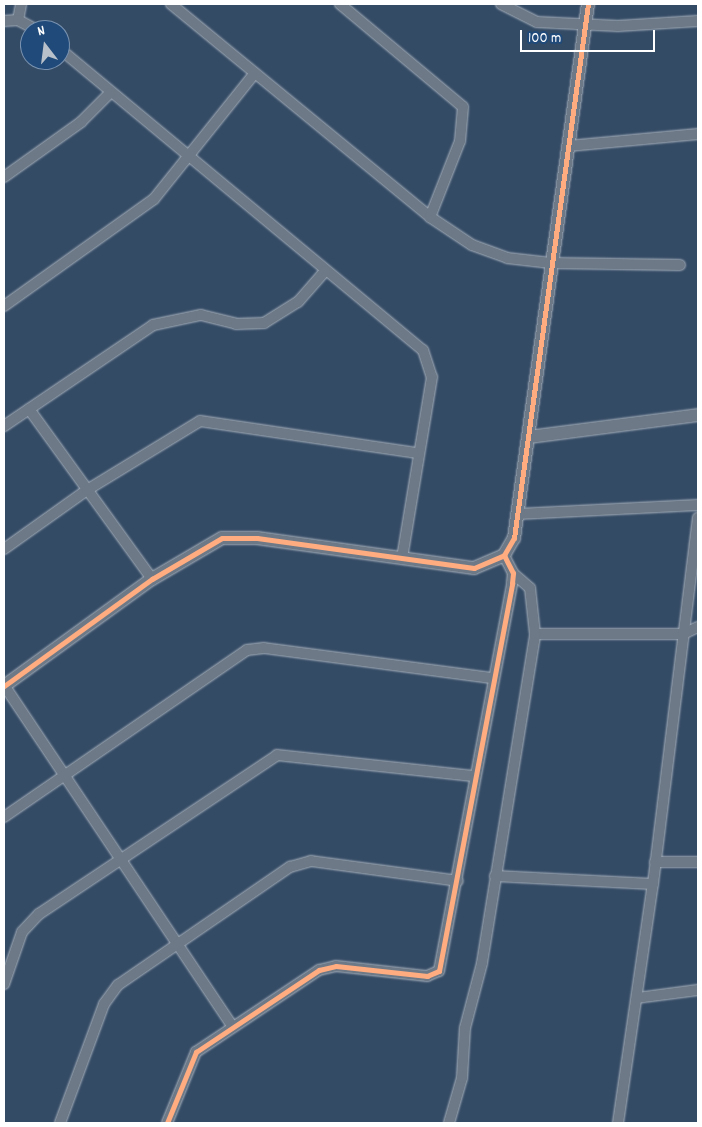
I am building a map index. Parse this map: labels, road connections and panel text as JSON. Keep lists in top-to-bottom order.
{
  "scale_bar": "100 m",
  "north": "top"
}
